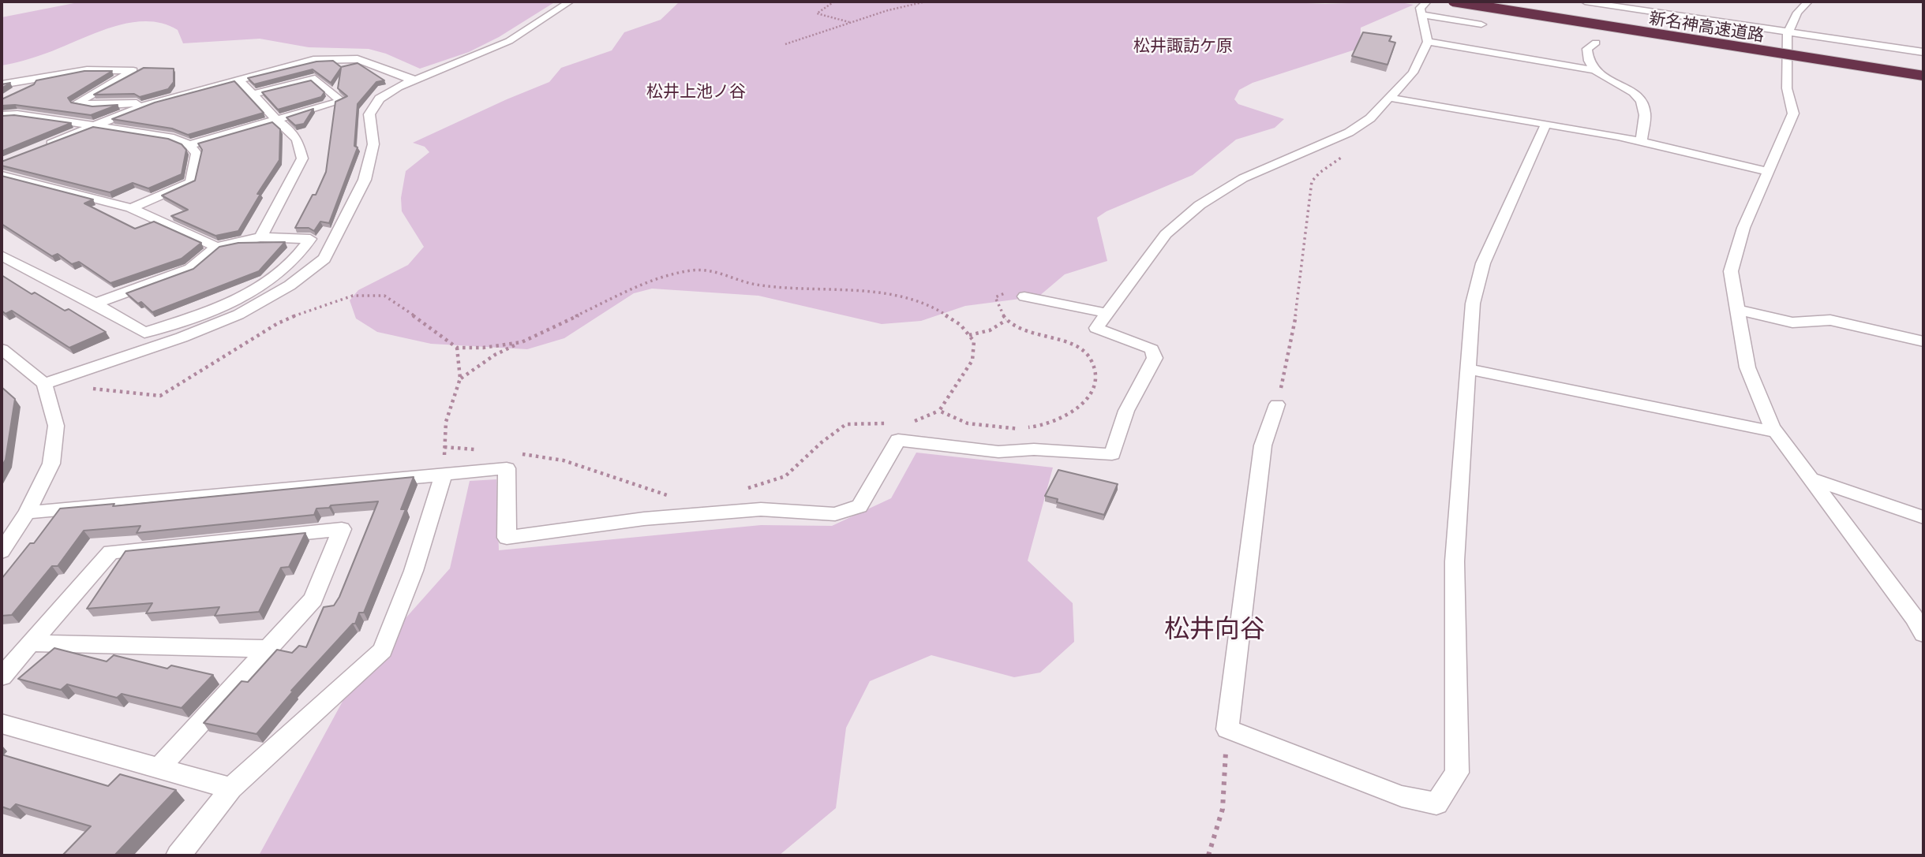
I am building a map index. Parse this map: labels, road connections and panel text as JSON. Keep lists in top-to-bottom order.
{
  "streets": {
    "highway": ["新名神高速道路"]
  },
  "districts": ["松井諏訪ケ原", "松井上池ノ谷", "松井向谷"]
}
